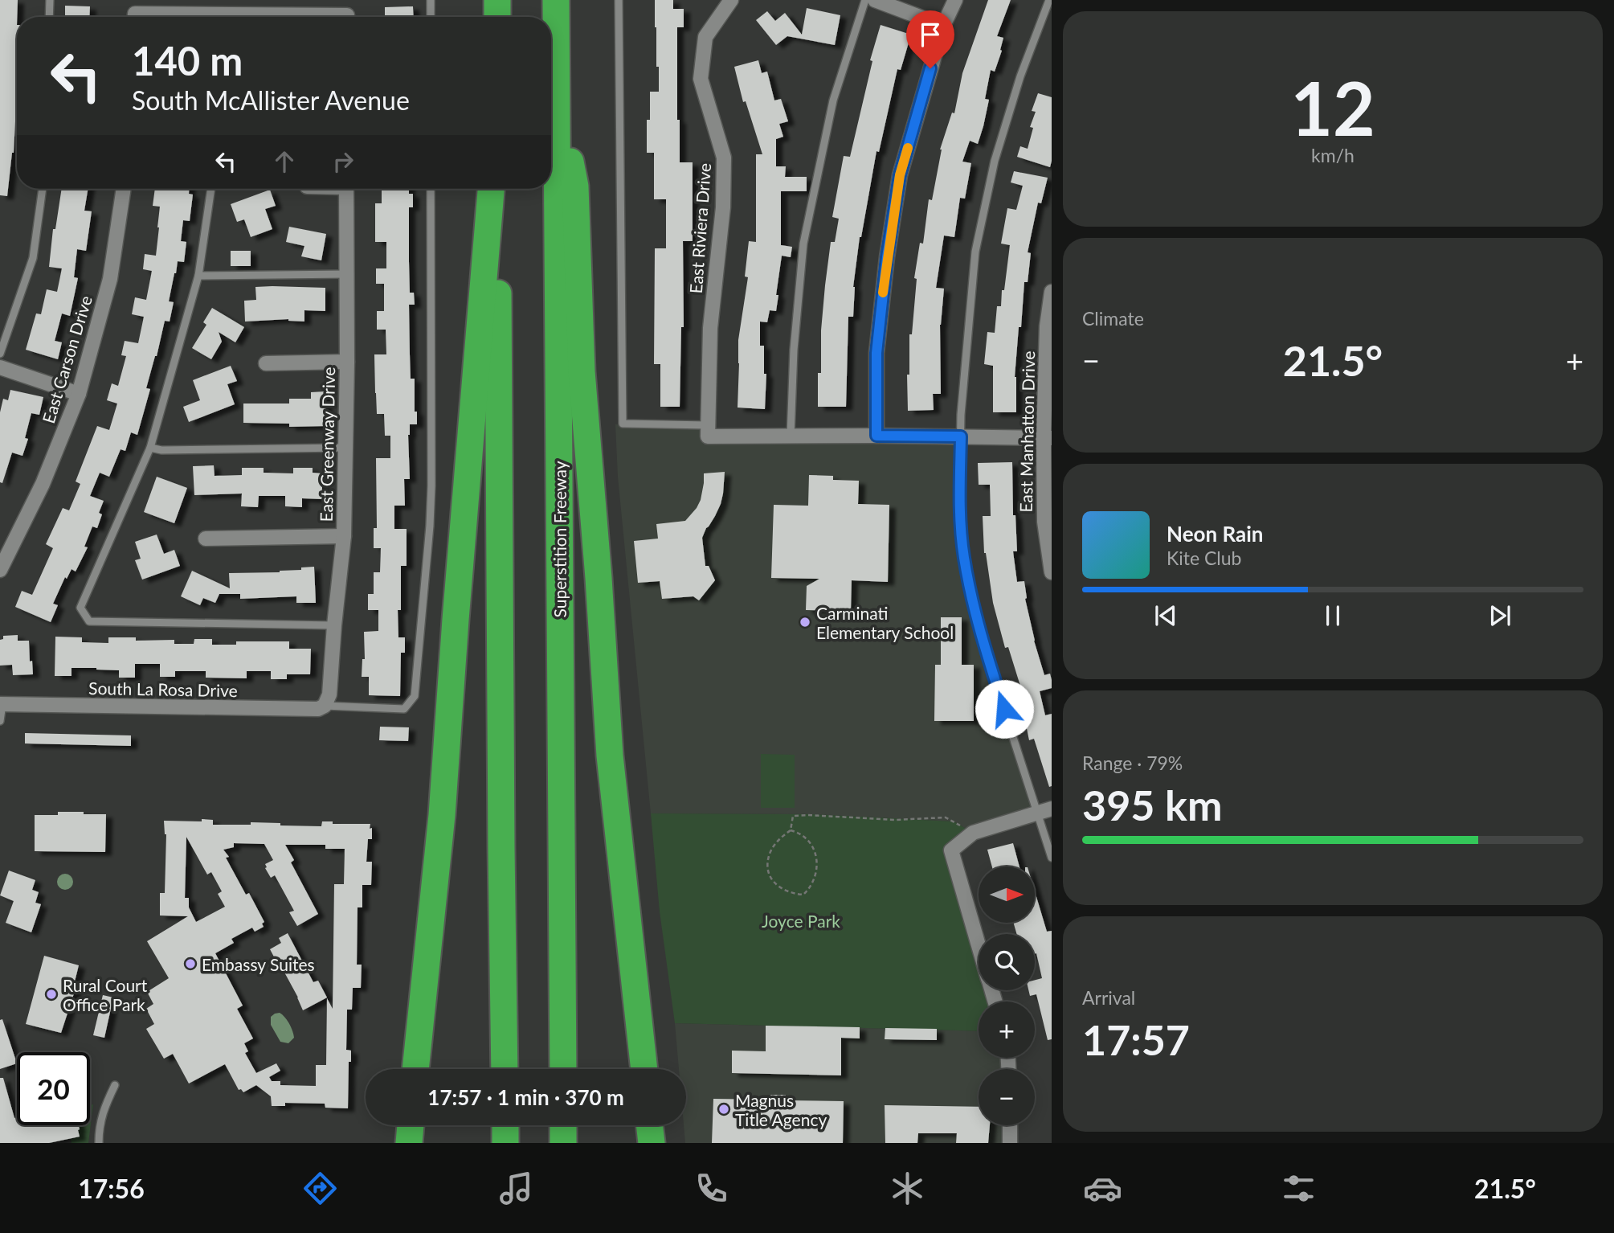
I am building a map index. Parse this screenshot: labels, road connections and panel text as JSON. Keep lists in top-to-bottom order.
{
  "streets": {
    "highway": ["Superstition Freeway"],
    "street": [
      "East Riviera Drive",
      "East Carson Drive",
      "East Manhatton Drive",
      "East Greenway Drive",
      "South La Rosa Drive"
    ]
  },
  "crossings": [
    ["East Greenway Drive", "South La Rosa Drive"]
  ],
  "parks": ["Joyce Park"],
  "places": [
    "Carminati Elementary School",
    "Embassy Suites",
    "Rural Court Office Park",
    "Magnus Title Agency"
  ],
  "north": "right",
  "page": {
    "tile": [
      ["12", "km/h"],
      "Climate",
      ["Range · 79%", "395 km"],
      ["Arrival", "17:57"]
    ],
    "turn": ["140 m", "South McAllister Avenue"],
    "heat": ["−", "21.5°", "+"],
    "song": ["Neon Rain", "Kite Club"],
    "map_buttons": ["+", "−"],
    "limit": "20",
    "trip": "17:57 · 1 min · 370 m",
    "tabs": ["17:56", "21.5°"]
  }
}
